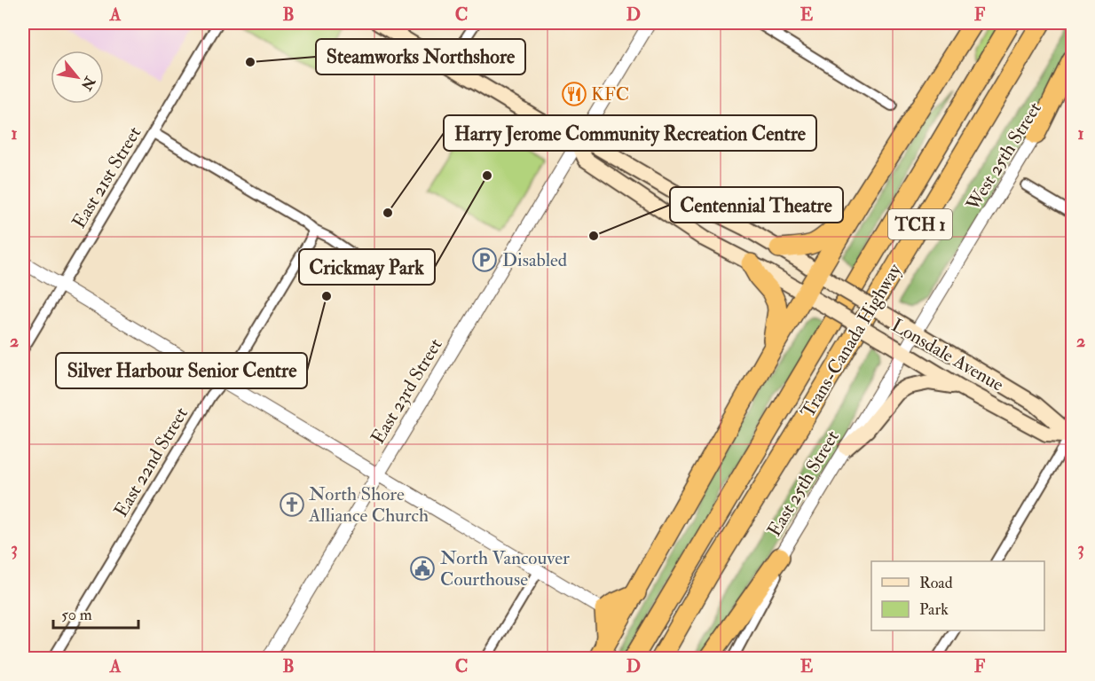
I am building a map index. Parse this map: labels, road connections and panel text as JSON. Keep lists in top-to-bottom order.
{
  "streets": {
    "highway": ["TCH 1", "Trans-Canada Highway"],
    "main road": ["Lonsdale Avenue"],
    "street": [
      "West 25th Street",
      "East 21st Street",
      "East 23rd Street",
      "East 22nd Street",
      "East 25th Street"
    ]
  },
  "crossings": [
    ["West 25th Street", "Lonsdale Avenue"],
    ["West 25th Street", "East 25th Street"],
    ["Lonsdale Avenue", "East 23rd Street"],
    ["Lonsdale Avenue", "East 25th Street"]
  ],
  "places": {
    "other": [
      "Steamworks Northshore",
      "Crickmay Park",
      "Harry Jerome Community Recreation Centre",
      "Centennial Theatre",
      "Silver Harbour Senior Centre"
    ],
    "restaurant": ["KFC"],
    "parking": ["Disabled"],
    "church": ["North Shore Alliance Church"],
    "public building": ["North Vancouver Courthouse"]
  },
  "legend": ["Road", "Park"],
  "scale_bar": "50 m",
  "north": "bottom right",
  "grid": {
    "columns": [
      "A",
      "B",
      "C",
      "D",
      "E",
      "F"
    ],
    "rows": ["1", "2", "3"]
  }
}
